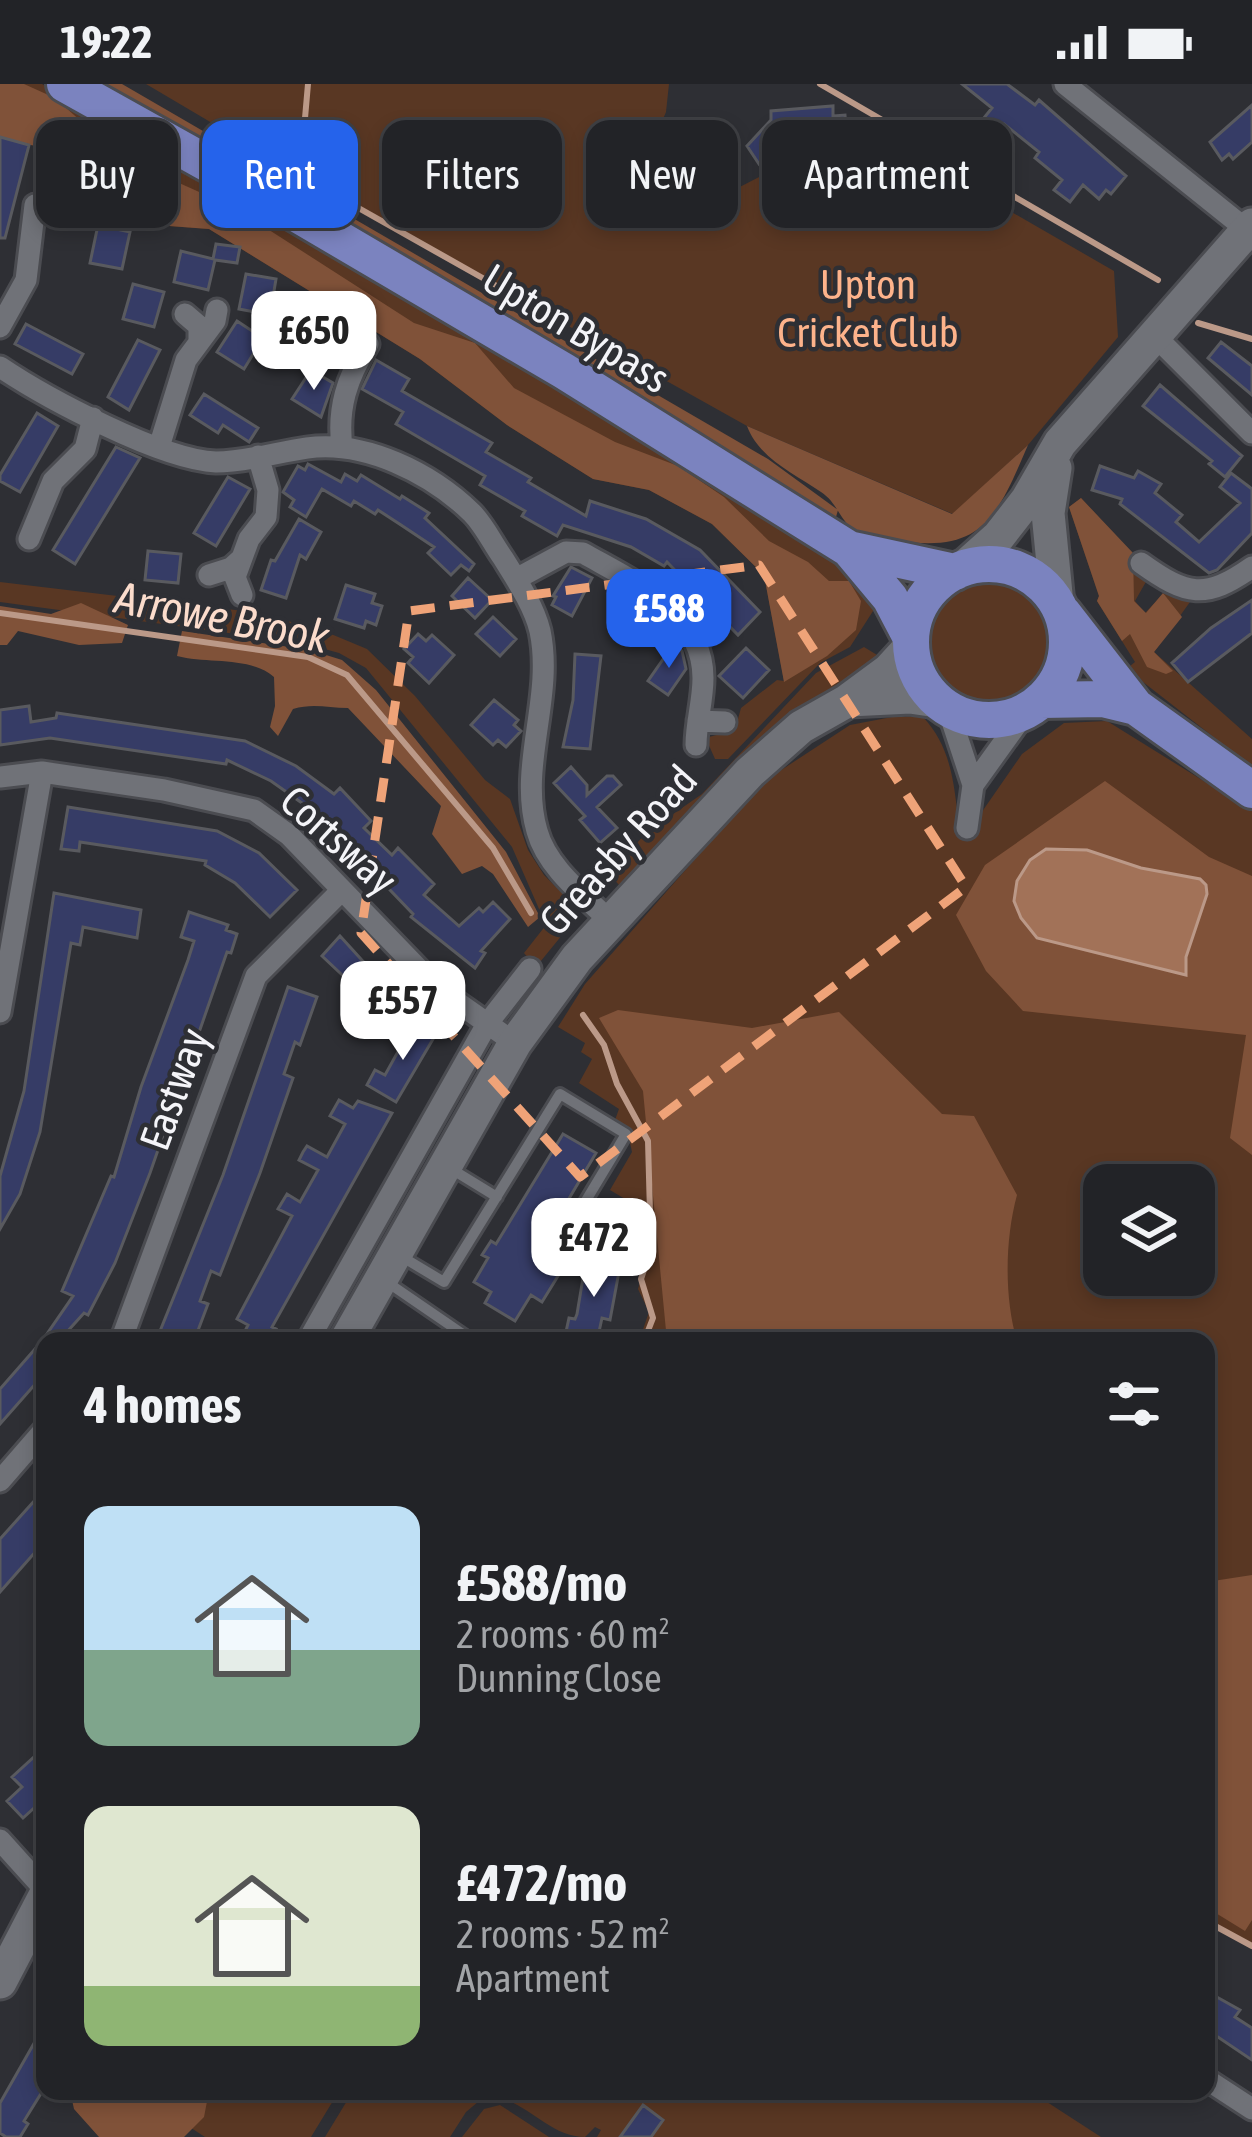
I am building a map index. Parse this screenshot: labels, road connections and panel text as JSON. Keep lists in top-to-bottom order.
{
  "streets": {
    "main road": ["Upton Bypass", "Greasby Road"],
    "street": ["Cortsway", "Eastway"]
  },
  "crossings": [
    ["Upton Bypass", "Greasby Road"],
    ["Cortsway", "Greasby Road"],
    ["Cortsway", "Eastway"]
  ],
  "water": ["Arrowe Brook"],
  "parks": ["Upton Cricket Club"],
  "page": {
    "status": "19:22",
    "chip": [
      "Buy",
      "Rent",
      "Filters",
      "New",
      "Apartment"
    ],
    "price": [
      "£650",
      "£588",
      "£557",
      "£472"
    ],
    "heading": "4 homes",
    "list": [
      {
        "name": "£588/mo",
        "note": "2 rooms · 60 m² · Dunning Close"
      },
      {
        "name": "£472/mo",
        "note": "2 rooms · 52 m² · Apartment"
      }
    ]
  }
}
